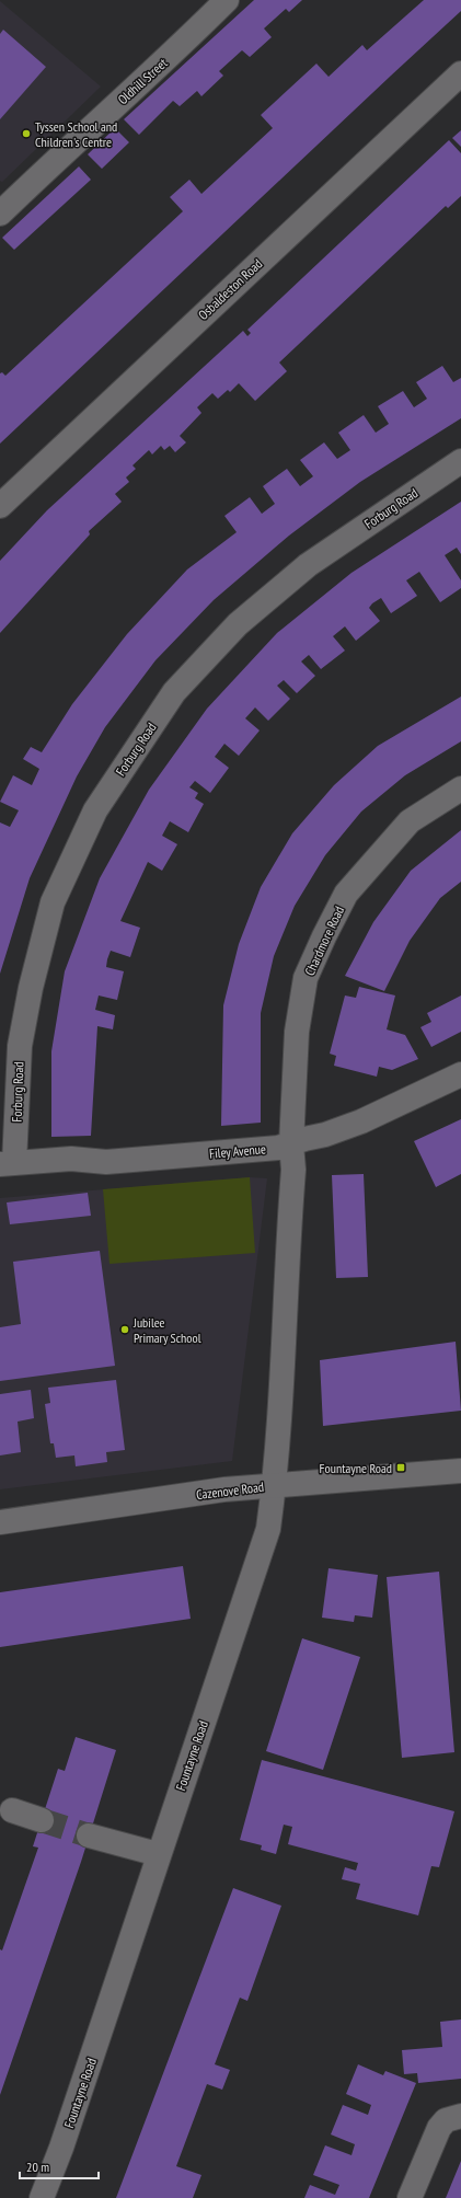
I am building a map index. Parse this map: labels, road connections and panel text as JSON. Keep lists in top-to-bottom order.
{
  "streets": {
    "street": [
      "Oldhill Street",
      "Osbaldeston Road",
      "Forburg Road",
      "Chardmore Road",
      "Filey Avenue",
      "Cazenove Road",
      "Fountayne Road"
    ]
  },
  "crossings": [
    ["Forburg Road", "Filey Avenue"],
    ["Chardmore Road", "Filey Avenue"],
    ["Chardmore Road", "Fountayne Road"],
    ["Filey Avenue", "Fountayne Road"],
    ["Cazenove Road", "Fountayne Road"]
  ],
  "places": {
    "other": ["Tyssen School and Children's Centre", "Jubilee Primary School"],
    "transit": ["Fountayne Road"]
  },
  "scale_bar": "20 m"
}
